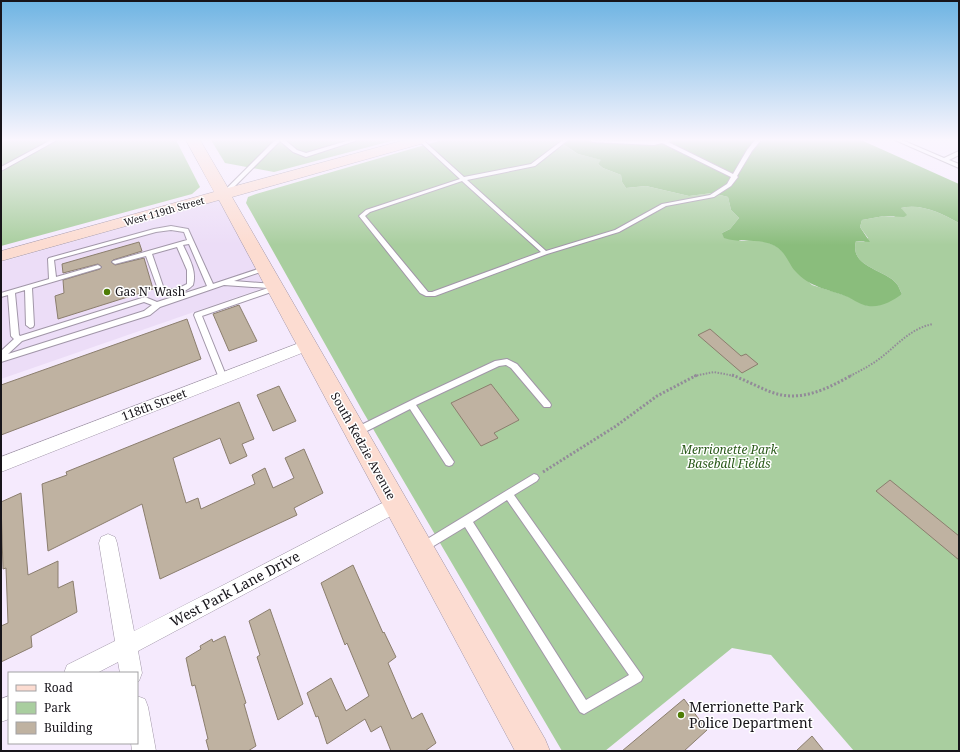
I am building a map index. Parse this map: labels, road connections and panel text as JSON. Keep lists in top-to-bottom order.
{
  "streets": {
    "main road": ["West 119th Street", "South Kedzie Avenue"],
    "street": ["118th Street", "West Park Lane Drive"]
  },
  "crossings": [
    ["West 119th Street", "South Kedzie Avenue"],
    ["118th Street", "South Kedzie Avenue"],
    ["South Kedzie Avenue", "West Park Lane Drive"]
  ],
  "parks": ["Merrionette Park Baseball Fields"],
  "places": ["Gas N' Wash", "Merrionette Park Police Department"],
  "legend": ["Road", "Park", "Building"]
}
